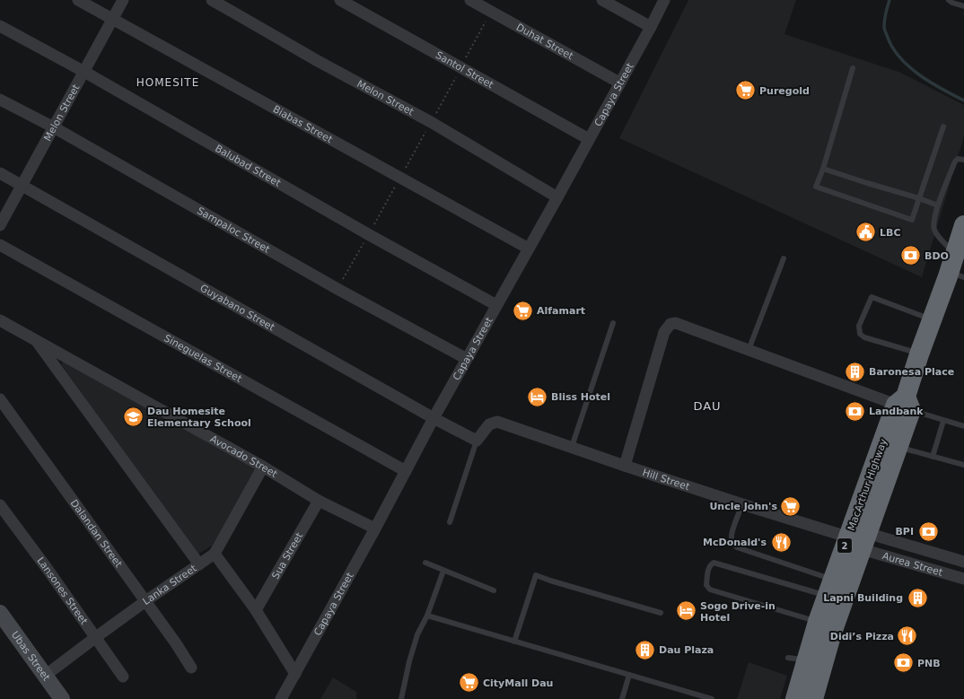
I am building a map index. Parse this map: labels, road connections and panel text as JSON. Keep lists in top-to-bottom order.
{
  "streets": {
    "highway": ["MacArthur Highway", "2"],
    "street": [
      "Duhat Street",
      "Santol Street",
      "Capaya Street",
      "Melon Street",
      "Biabas Street",
      "Balubad Street",
      "Sampaloc Street",
      "Guyabano Street",
      "Sineguelas Street",
      "Avocado Street",
      "Hill Street",
      "Dalandan Street",
      "Sua Street",
      "Aurea Street",
      "Lanka Street",
      "Lansones Street",
      "Ubas Street"
    ]
  },
  "crossings": [
    ["Duhat Street", "Capaya Street"],
    ["Santol Street", "Capaya Street"],
    ["Capaya Street", "Melon Street"],
    ["Capaya Street", "Biabas Street"],
    ["Capaya Street", "Balubad Street"],
    ["Capaya Street", "Sampaloc Street"],
    ["Capaya Street", "Guyabano Street"],
    ["Capaya Street", "Sineguelas Street"],
    ["Capaya Street", "Avocado Street"],
    ["Melon Street", "Biabas Street"],
    ["Melon Street", "Balubad Street"],
    ["Melon Street", "Sampaloc Street"],
    ["Melon Street", "Guyabano Street"],
    ["Guyabano Street", "Hill Street"],
    ["Avocado Street", "Sua Street"],
    ["Avocado Street", "Lanka Street"],
    ["Hill Street", "MacArthur Highway"],
    ["Hill Street", "Aurea Street"],
    ["MacArthur Highway", "Aurea Street"],
    ["Dalandan Street", "Lanka Street"],
    ["Lanka Street", "Lansones Street"],
    ["Lanka Street", "Ubas Street"]
  ],
  "districts": ["HOMESITE", "DAU"],
  "places": {
    "supermarket": [
      "Puregold",
      "Alfamart",
      "Uncle John's",
      "CityMall Dau"
    ],
    "public building": ["LBC"],
    "bank": [
      "BDO",
      "Landbank",
      "BPI",
      "PNB"
    ],
    "building": ["Baronesa Place", "Lapni Building", "Dau Plaza"],
    "hotel": ["Bliss Hotel", "Sogo Drive-in Hotel"],
    "school or university": ["Dau Homesite Elementary School"],
    "restaurant": ["McDonald's", "Didi’s Pizza"]
  }
}
